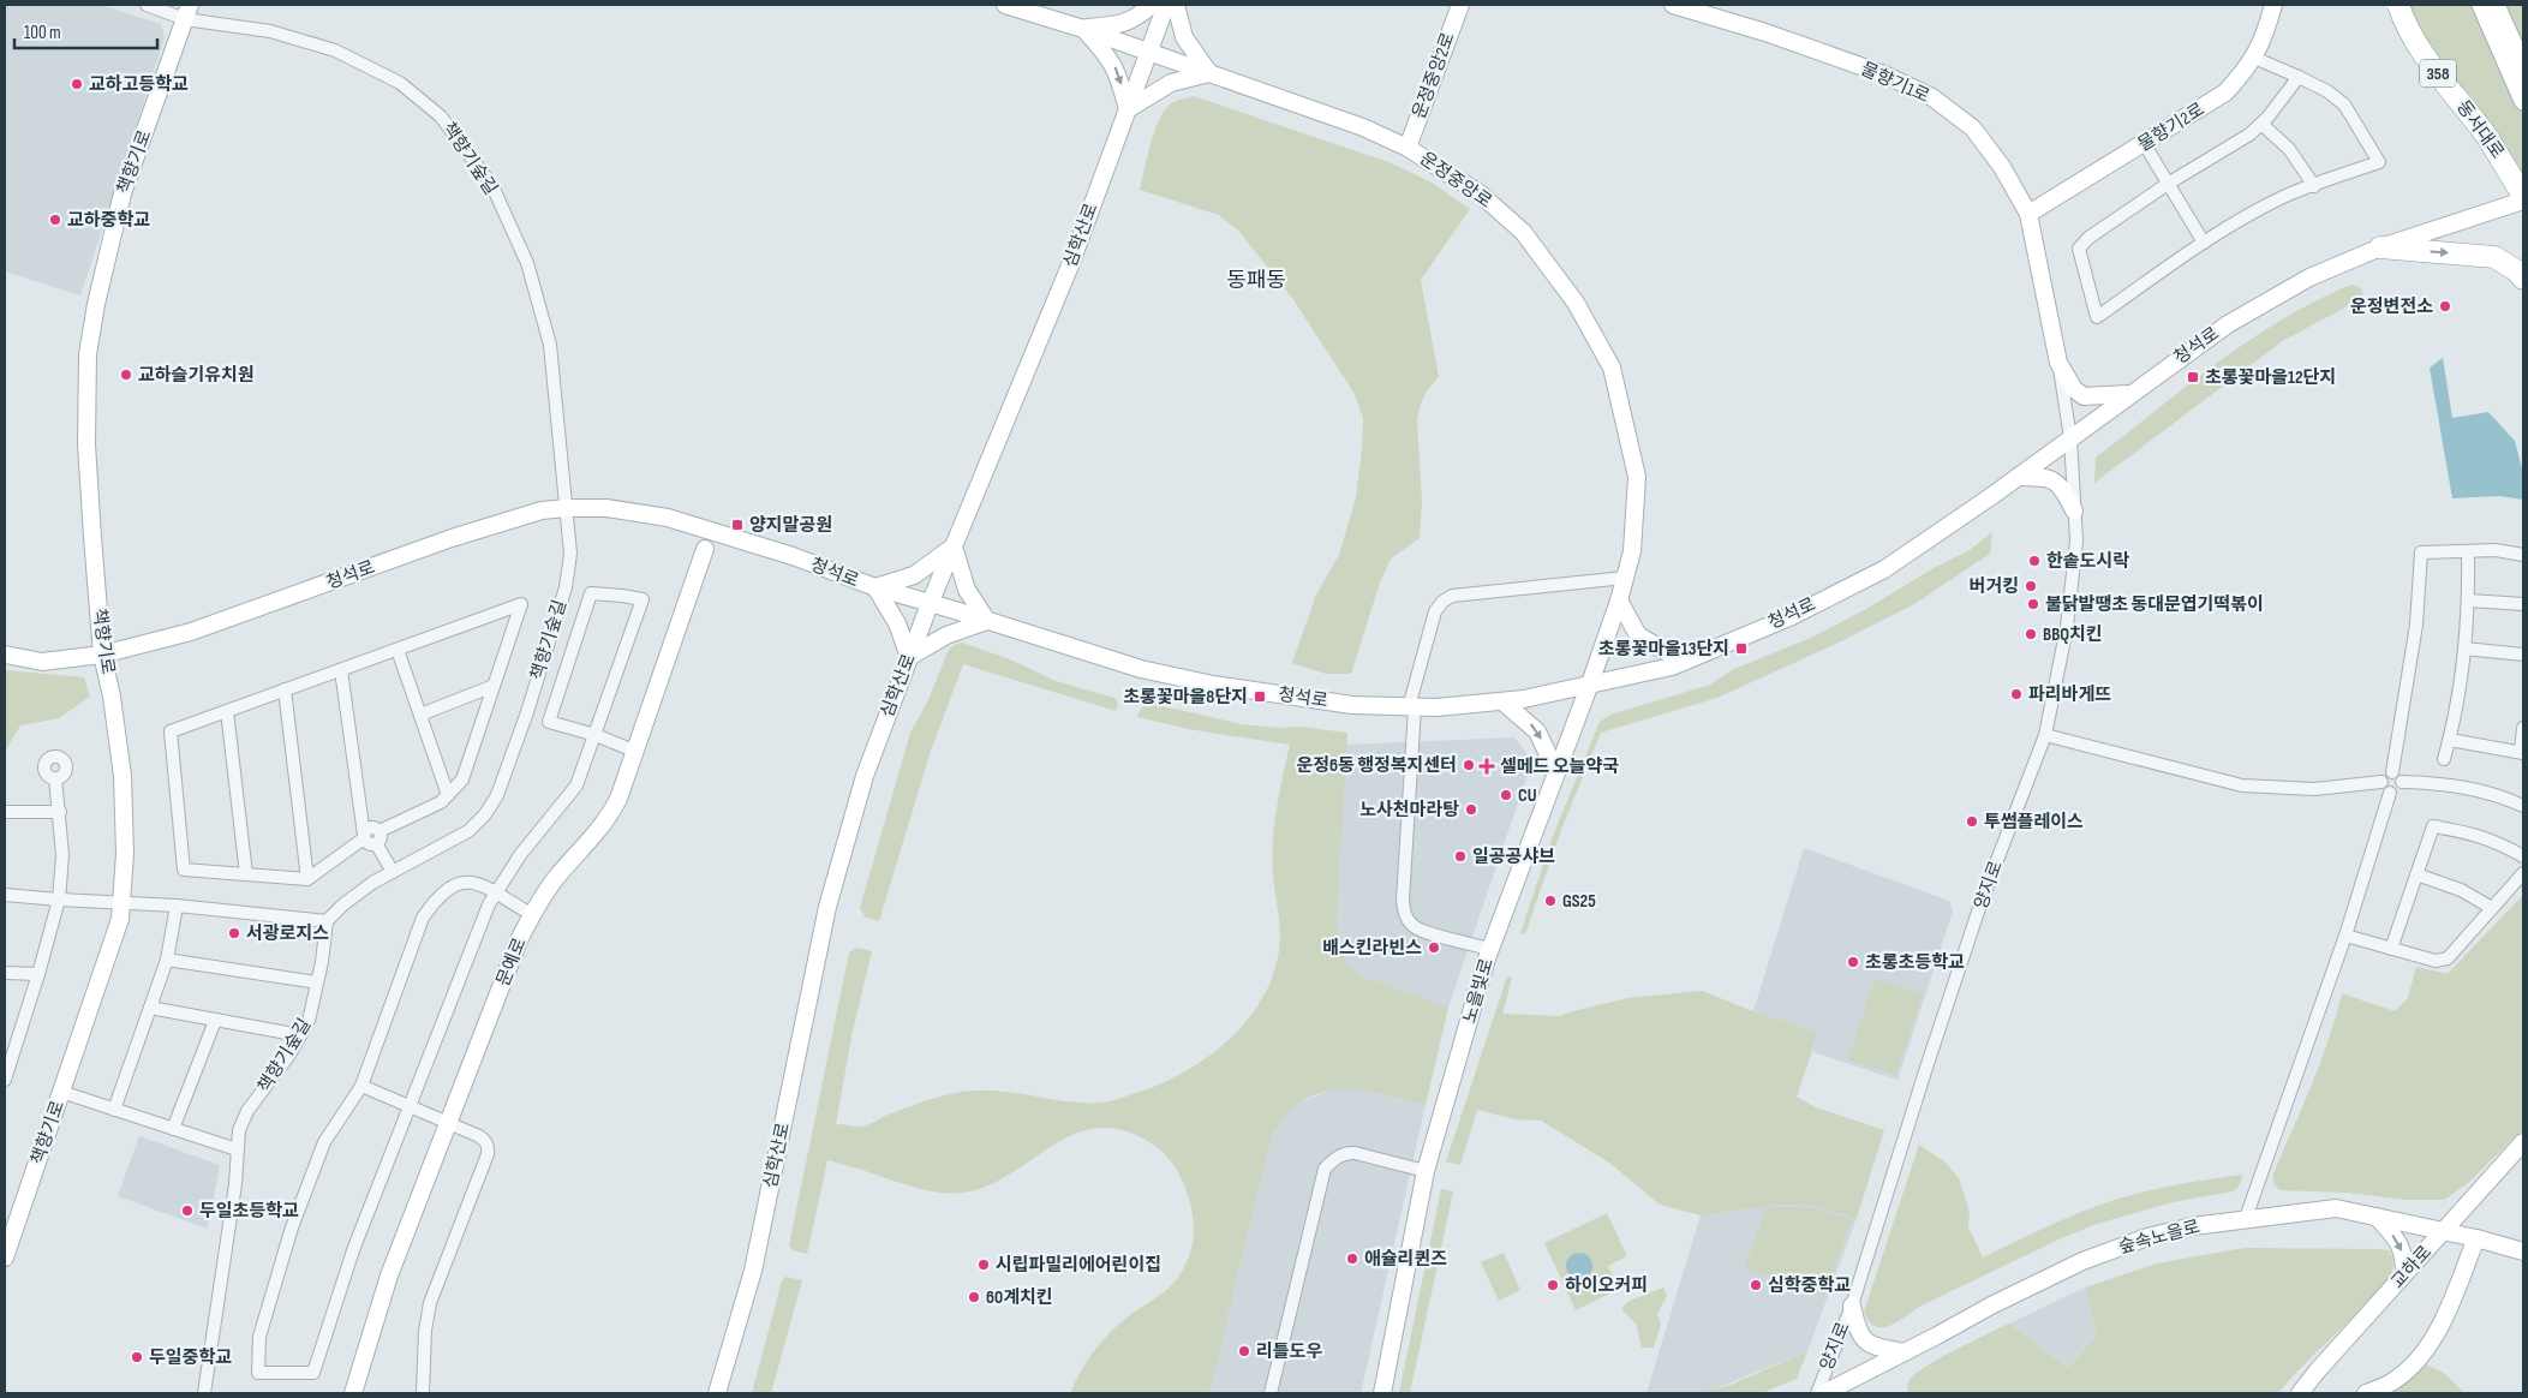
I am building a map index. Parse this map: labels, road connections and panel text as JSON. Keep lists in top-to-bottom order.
{
  "streets": {
    "highway": ["358", "동서대로"],
    "street": [
      "운정중앙2로",
      "물향기1로",
      "물향기2로",
      "책향기숲길",
      "책향기로",
      "운정중앙로",
      "심학산로",
      "청석로",
      "양지로",
      "문예로",
      "노을빛로",
      "숲속노을로",
      "교하로"
    ]
  },
  "crossings": [
    ["운정중앙2로", "운정중앙로"],
    ["물향기1로", "물향기2로"],
    ["물향기1로", "청석로"],
    ["물향기1로", "양지로"],
    ["동서대로", "청석로"],
    ["책향기숲길", "책향기로"],
    ["책향기숲길", "청석로"],
    ["책향기로", "청석로"],
    ["운정중앙로", "심학산로"],
    ["운정중앙로", "노을빛로"],
    ["심학산로", "청석로"],
    ["청석로", "양지로"],
    ["청석로", "노을빛로"],
    ["숲속노을로", "교하로"]
  ],
  "districts": ["동패동"],
  "places": {
    "other": [
      "교하고등학교",
      "교하중학교",
      "운정변전소",
      "교하슬기유치원",
      "한솥도시락",
      "버거킹",
      "불닭발땡초 동대문엽기떡볶이",
      "BBQ치킨",
      "파리바게뜨",
      "운정6동 행정복지센터",
      "CU",
      "노사천마라탕",
      "투썸플레이스",
      "일공공샤브",
      "GS25",
      "서광로지스",
      "배스킨라빈스",
      "초롱초등학교",
      "두일초등학교",
      "애슐리퀸즈",
      "시립파밀리에어린이집",
      "하이오커피",
      "심학중학교",
      "60계치킨",
      "리틀도우",
      "두일중학교"
    ],
    "transit": [
      "초롱꽃마을12단지",
      "양지말공원",
      "초롱꽃마을13단지",
      "초롱꽃마을8단지"
    ],
    "health": ["셀메드 오늘약국"]
  },
  "scale_bar": "100 m"
}
